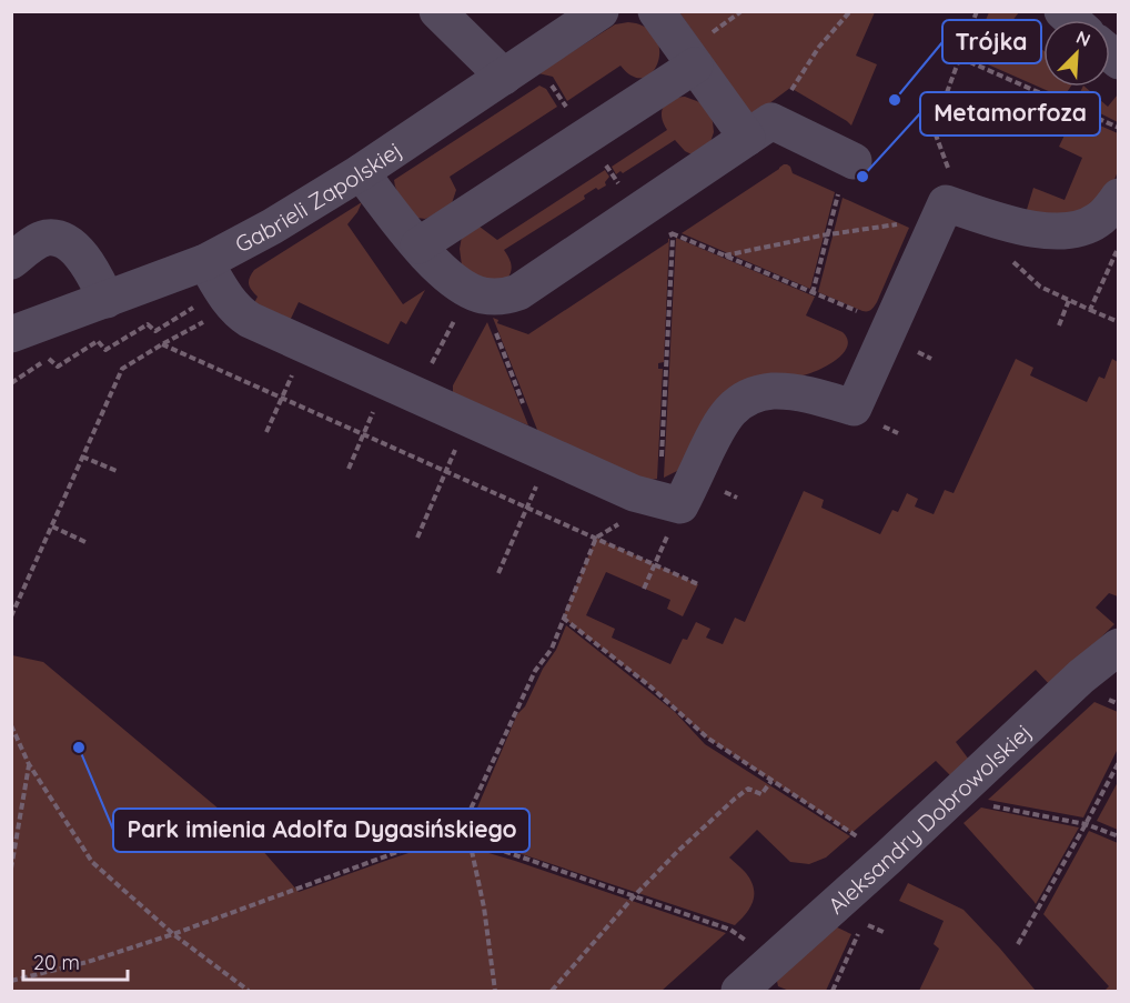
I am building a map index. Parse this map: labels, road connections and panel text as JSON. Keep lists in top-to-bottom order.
{
  "streets": {
    "street": ["Gabrieli Zapolskiej", "Aleksandry Dobrowolskiej"]
  },
  "places": ["Trójka", "Metamorfoza", "Park imienia Adolfa Dygasińskiego"],
  "scale_bar": "20 m",
  "north": "top right"
}
